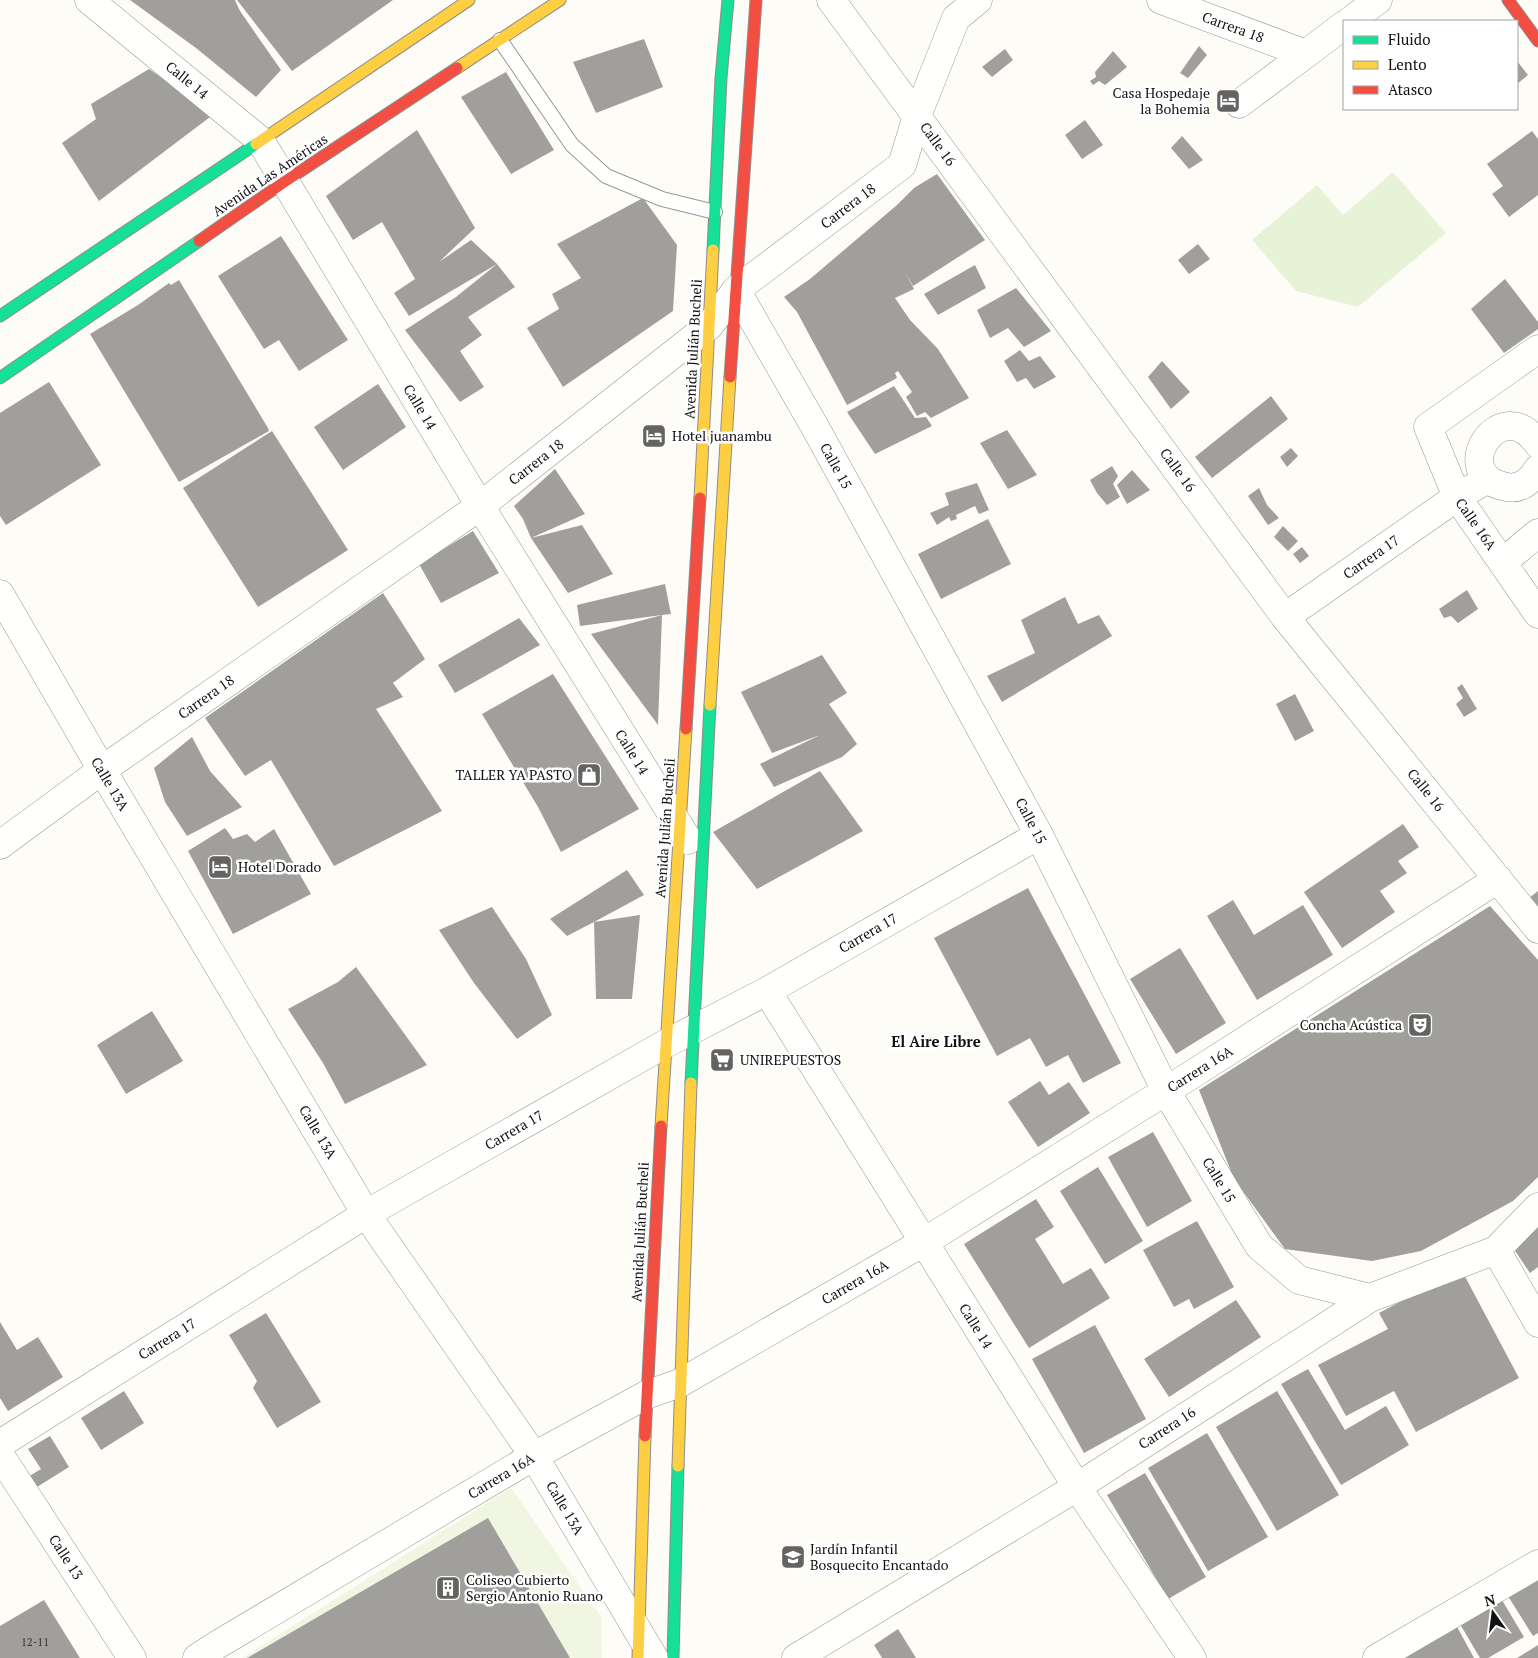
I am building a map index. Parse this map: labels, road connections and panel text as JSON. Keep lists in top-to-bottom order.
{
  "streets": {
    "street": [
      "Carrera 18",
      "Calle 14",
      "Calle 16",
      "Avenida Las Américas",
      "Avenida Julián Bucheli",
      "Calle 15",
      "Calle 16A",
      "Carrera 17",
      "Calle 13A",
      "Carrera 16A",
      "Carrera 16",
      "Calle 13"
    ]
  },
  "crossings": [
    ["Carrera 18", "Calle 14"],
    ["Carrera 18", "Calle 16"],
    ["Carrera 18", "Avenida Julián Bucheli"],
    ["Carrera 18", "Calle 15"],
    ["Carrera 18", "Calle 13A"],
    ["Calle 14", "Avenida Las Américas"],
    ["Calle 14", "Avenida Julián Bucheli"],
    ["Calle 14", "Carrera 17"],
    ["Calle 14", "Carrera 16A"],
    ["Calle 14", "Carrera 16"],
    ["Calle 16", "Carrera 17"],
    ["Calle 16", "Carrera 16A"],
    ["Avenida Julián Bucheli", "Carrera 17"],
    ["Avenida Julián Bucheli", "Calle 13A"],
    ["Avenida Julián Bucheli", "Carrera 16A"],
    ["Calle 15", "Carrera 17"],
    ["Calle 15", "Carrera 16A"],
    ["Calle 15", "Carrera 16"],
    ["Calle 16A", "Carrera 17"],
    ["Carrera 17", "Calle 13A"],
    ["Calle 13A", "Carrera 16A"]
  ],
  "districts": ["El Aire Libre"],
  "places": {
    "hotel": ["Casa Hospedaje la Bohemia", "Hotel juanambu", "Hotel Dorado"],
    "shop": ["TALLER YA PASTO"],
    "theatre": ["Concha Acústica"],
    "supermarket": ["UNIREPUESTOS"],
    "school or university": ["Jardín Infantil Bosquecito Encantado"],
    "building": ["Coliseo Cubierto Sergio Antonio Ruano"]
  },
  "house_numbers": ["12-11"],
  "legend": ["Fluido", "Lento", "Atasco"],
  "north": "top"
}
